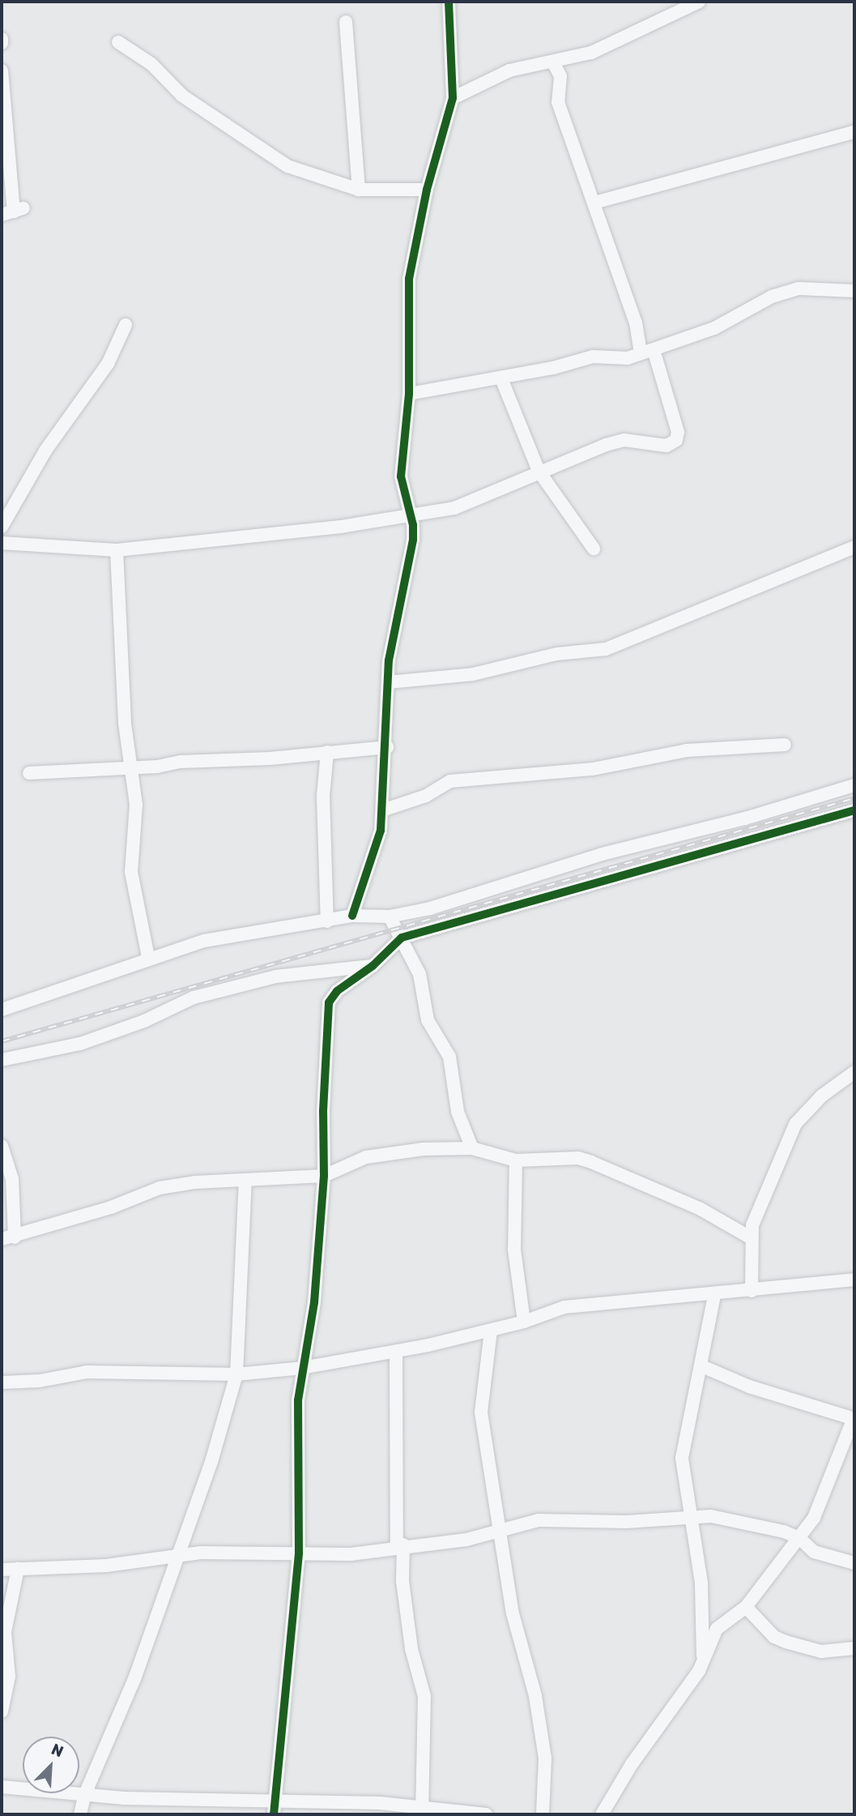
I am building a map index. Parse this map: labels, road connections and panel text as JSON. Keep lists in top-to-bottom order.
{
  "north": "top right"
}
